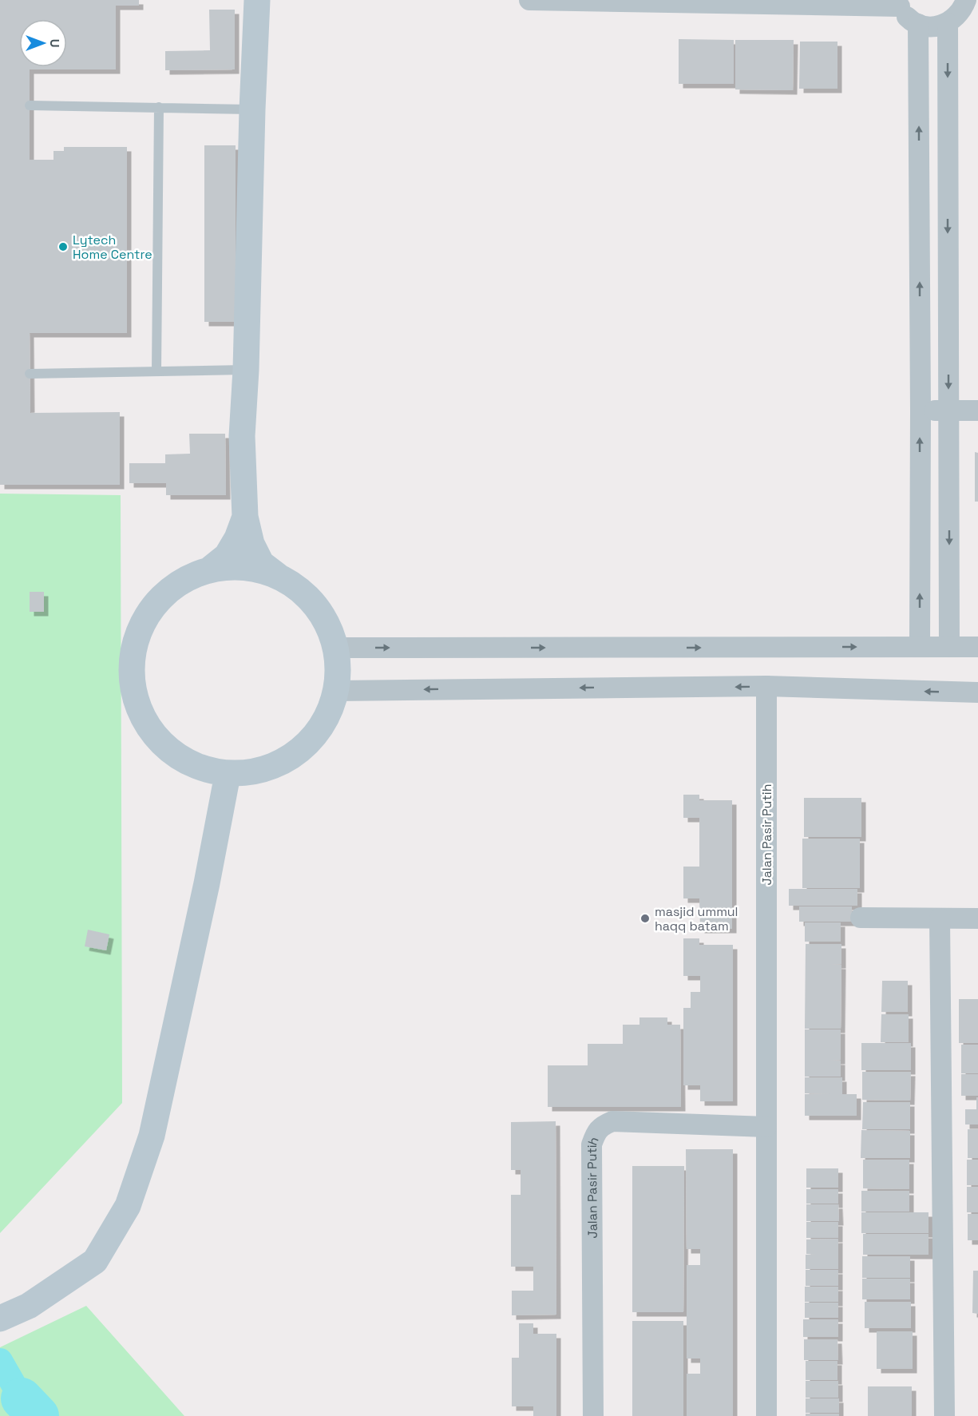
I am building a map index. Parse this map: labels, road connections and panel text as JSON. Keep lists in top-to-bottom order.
{
  "streets": {
    "street": ["Jalan Pasir Putih"]
  },
  "places": ["Lytech Home Centre", "masjid ummul haqq batam"],
  "north": "right"
}
